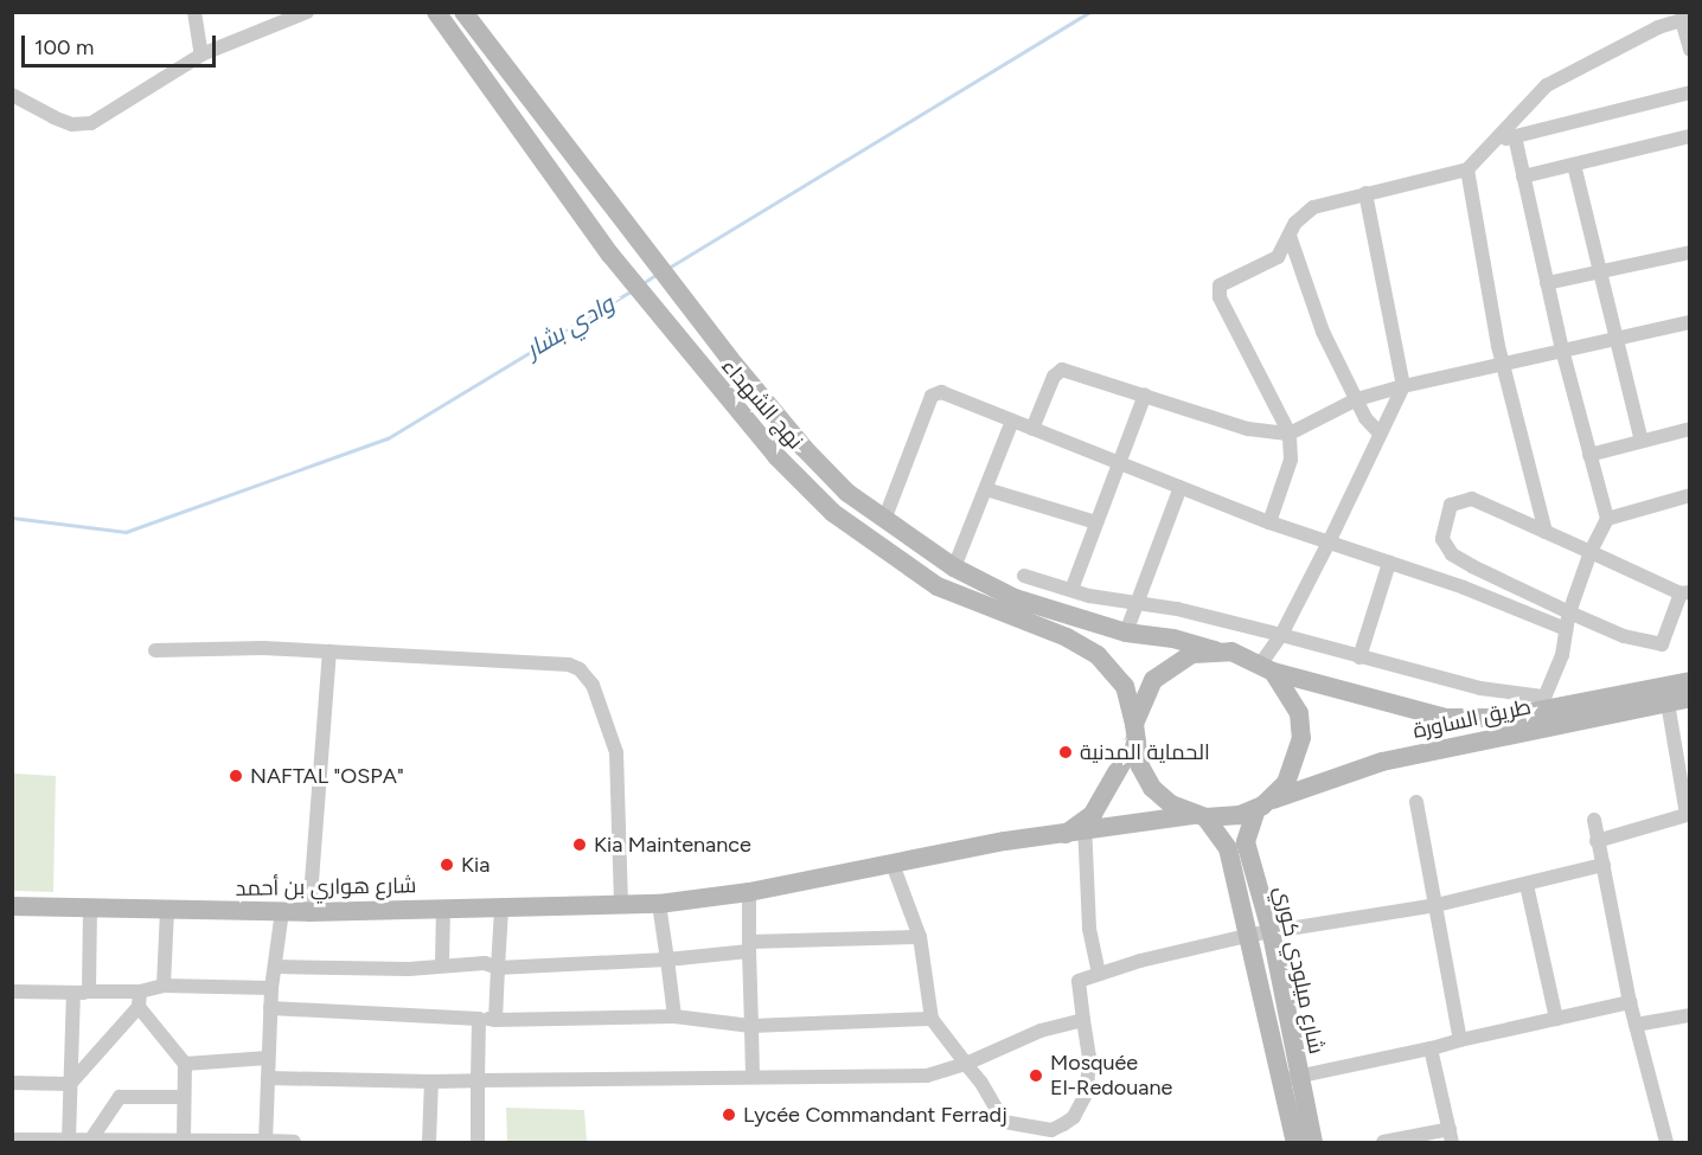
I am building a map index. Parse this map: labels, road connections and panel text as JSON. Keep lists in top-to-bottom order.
{
  "streets": {
    "main road": [
      "نهج الشهداء",
      "طريق الساورة",
      "شارع هواري بن أحمد",
      "شارع ميلودي كوري"
    ]
  },
  "crossings": [
    ["نهج الشهداء", "طريق الساورة"],
    ["نهج الشهداء", "شارع ميلودي كوري"],
    ["طريق الساورة", "شارع ميلودي كوري"]
  ],
  "water": ["وادي بشار"],
  "places": [
    "الحماية المدنية",
    "NAFTAL \"OSPA\"",
    "Kia Maintenance",
    "Kia",
    "Mosquée El-Redouane",
    "Lycée Commandant Ferradj"
  ],
  "scale_bar": "100 m"
}
